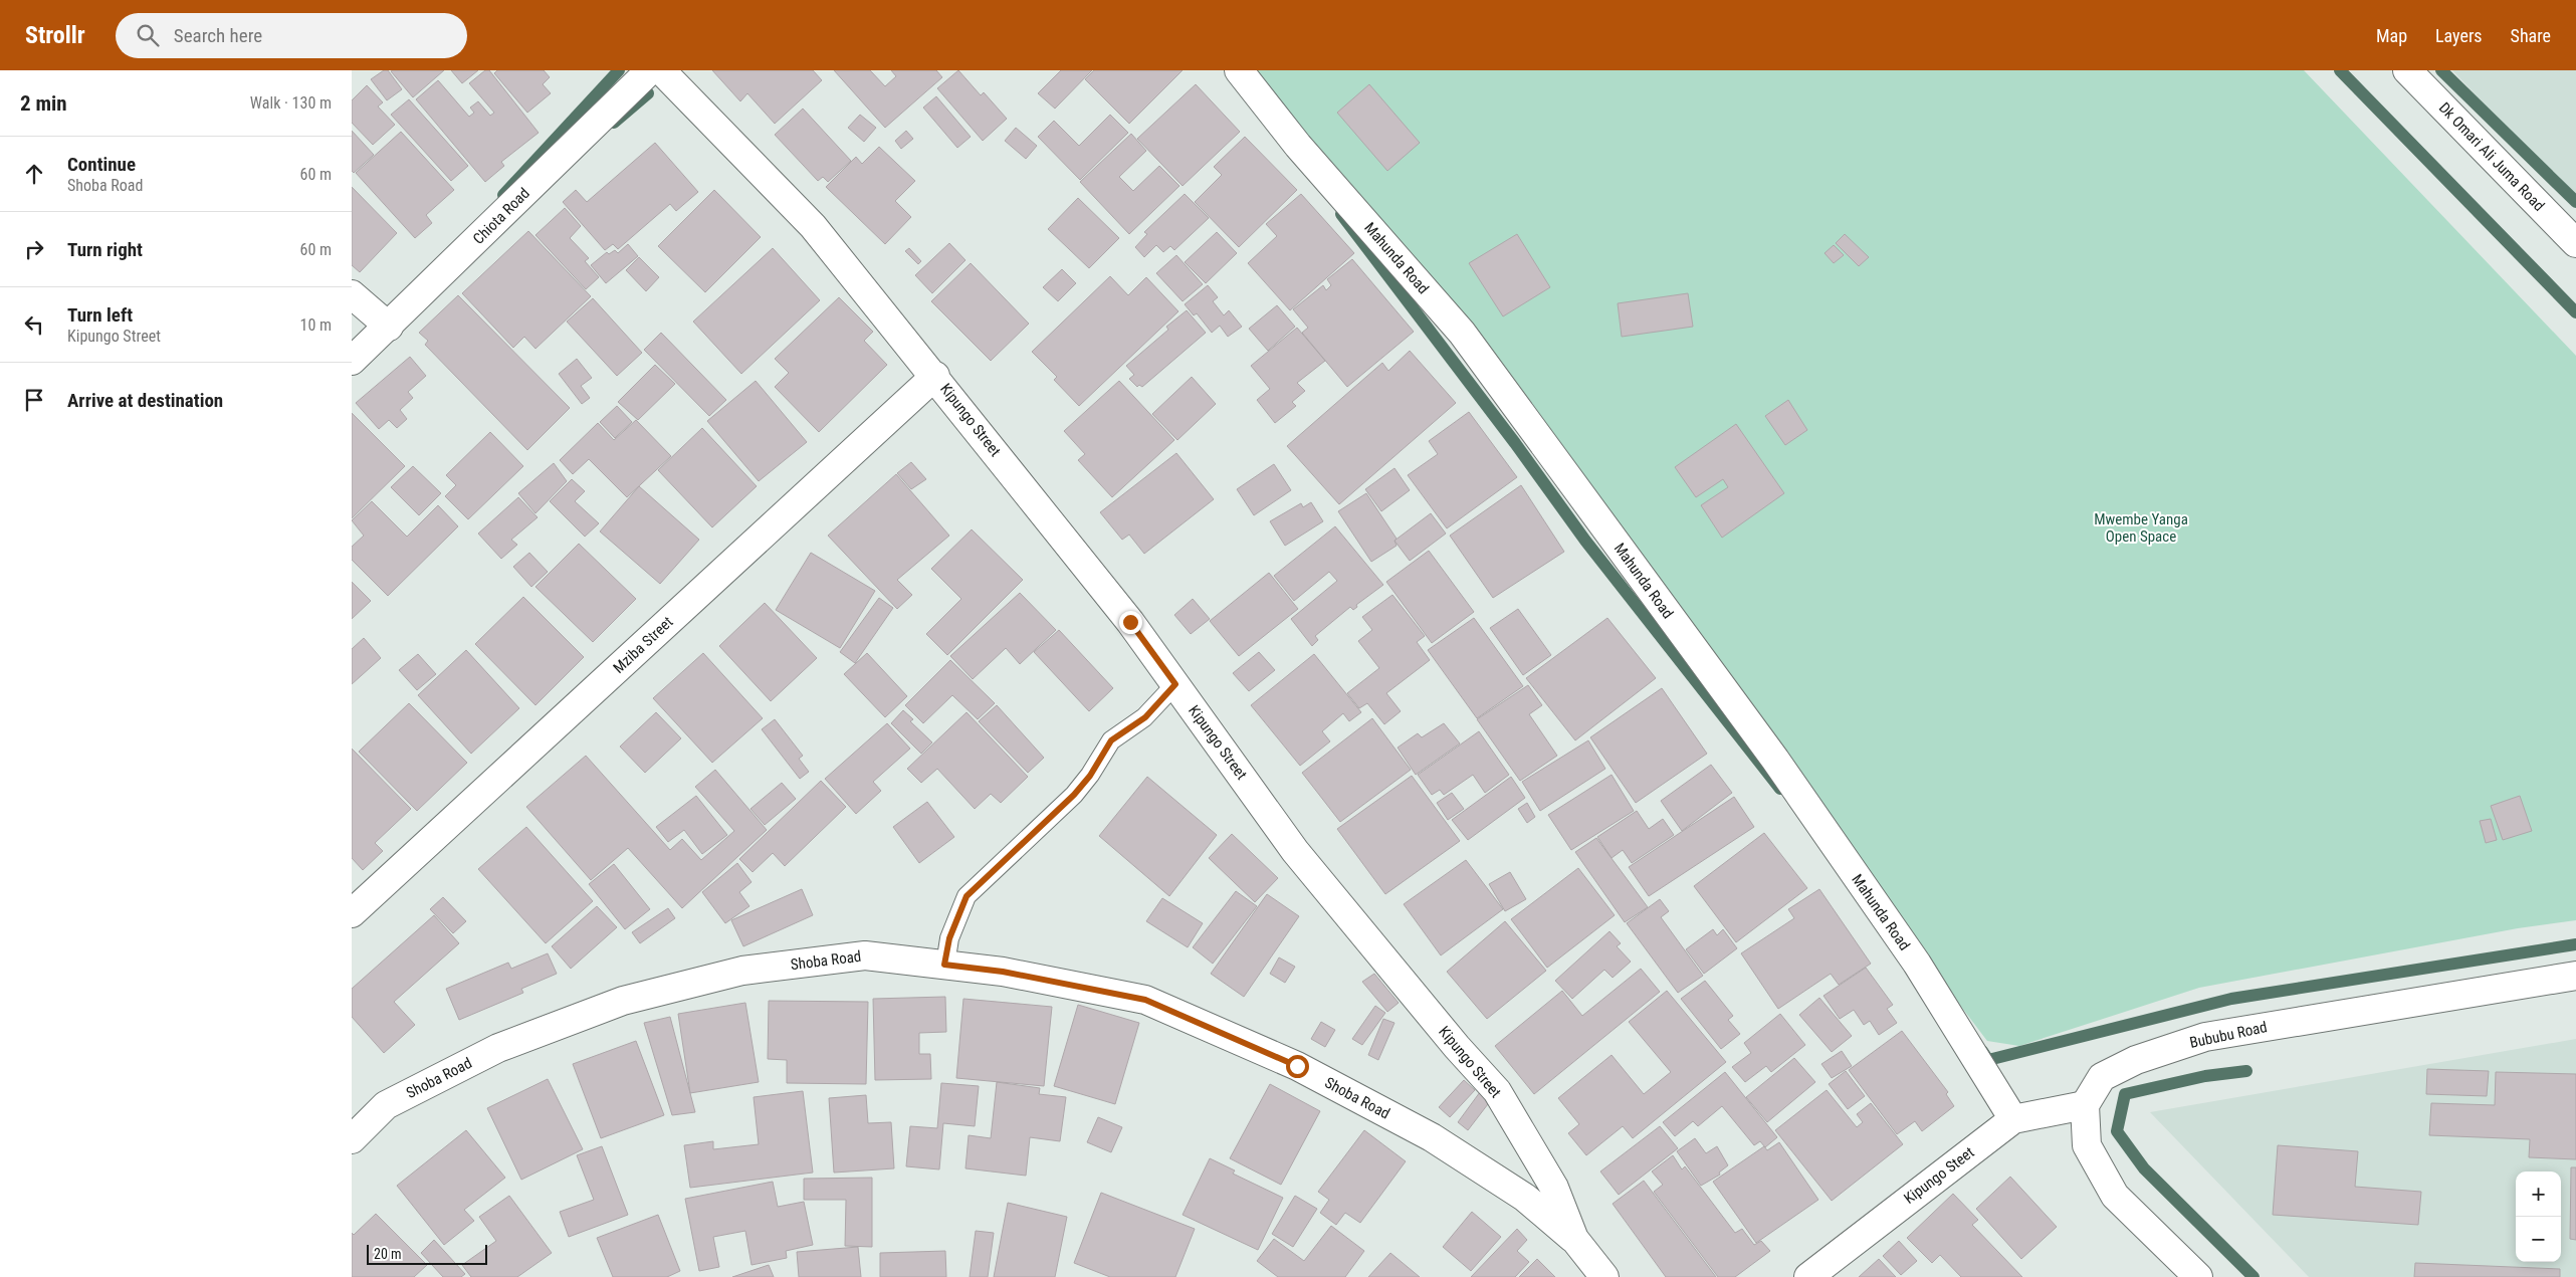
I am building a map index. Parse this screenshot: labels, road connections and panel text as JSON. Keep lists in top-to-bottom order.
{
  "streets": {
    "street": [
      "Dk Omari Ali Juma Road",
      "Chiota Road",
      "Mahunda Road",
      "Kipungo Street",
      "Mziba Street",
      "Shoba Road",
      "Bububu Road",
      "Kipungo Steet"
    ]
  },
  "crossings": [
    ["Mahunda Road", "Kipungo Steet"],
    ["Kipungo Street", "Mziba Street"],
    ["Kipungo Street", "Shoba Road"],
    ["Bububu Road", "Kipungo Steet"]
  ],
  "parks": ["Mwembe Yanga Open Space"],
  "scale_bar": "20 m",
  "page": {
    "header": "Strollr",
    "search": "Search here",
    "nav": ["Map", "Layers", "Share"],
    "heading": ["2 min", "Walk · 130 m"],
    "list": [
      ["Continue", "Shoba Road", "60 m"],
      ["Turn right", "60 m"],
      ["Turn left", "Kipungo Street", "10 m"],
      "Arrive at destination"
    ],
    "map_buttons": ["+", "−"],
    "scale": "20 m"
  }
}
